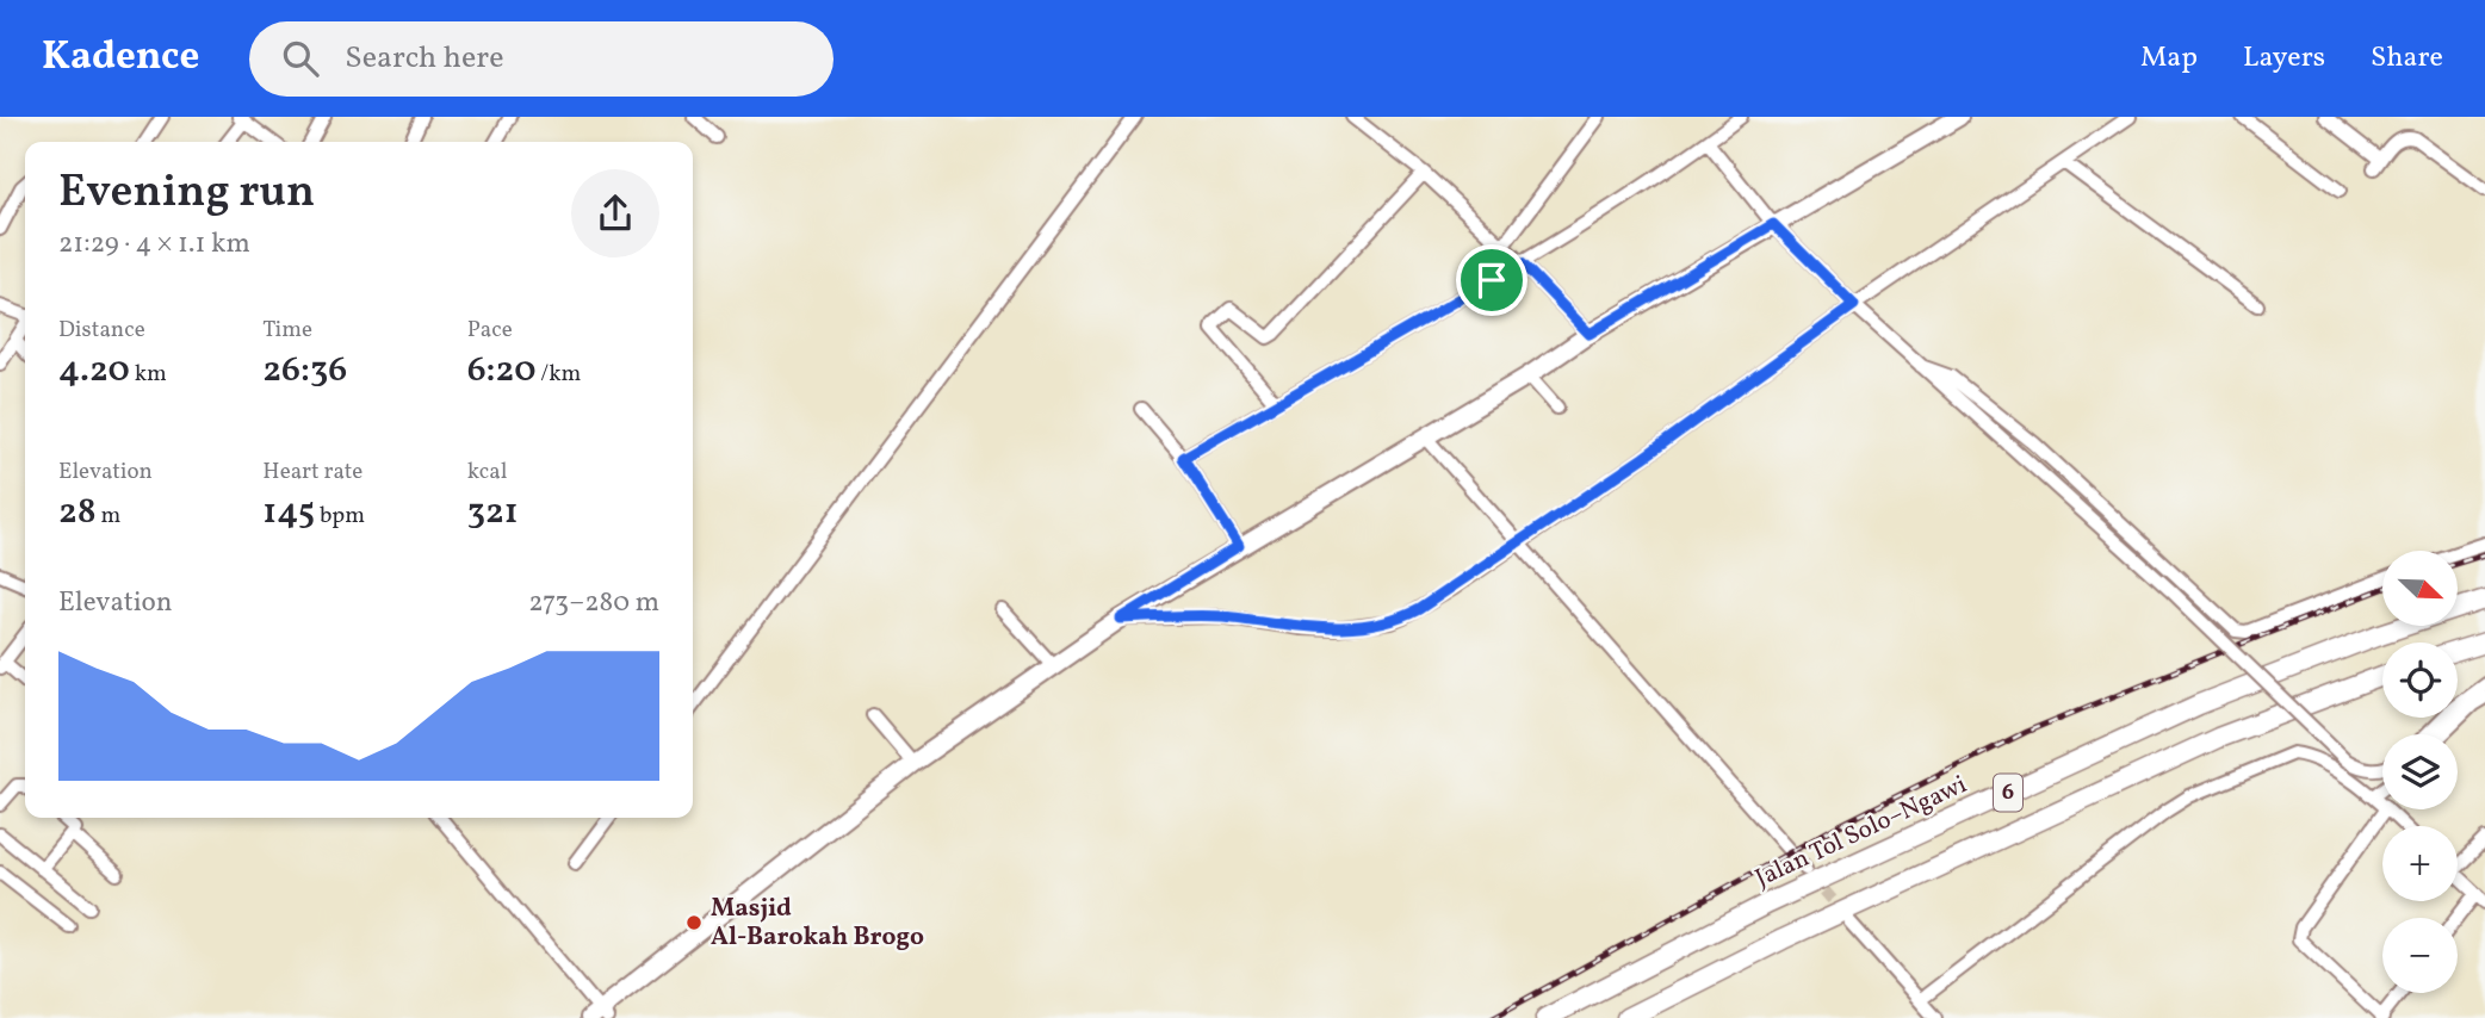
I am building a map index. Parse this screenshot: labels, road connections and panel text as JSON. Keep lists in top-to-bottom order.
{
  "streets": {
    "highway": ["6", "Jalan Tol Solo–Ngawi"]
  },
  "places": ["Masjid Al-Barokah Brogo"],
  "north": "bottom right",
  "page": {
    "header": "Kadence",
    "search": "Search here",
    "nav": ["Map", "Layers", "Share"],
    "heading": ["Evening run", "21:29 · 4 × 1.1 km"],
    "stats": [
      ["Distance", "4.20 km"],
      ["Time", "26:36"],
      ["Pace", "6:20 /km"],
      ["Elevation", "28 m"],
      ["Heart rate", "145 bpm"],
      ["kcal", "321"]
    ],
    "map_buttons": ["+", "−"],
    "chart": ["Elevation", "273–280 m"]
  }
}
